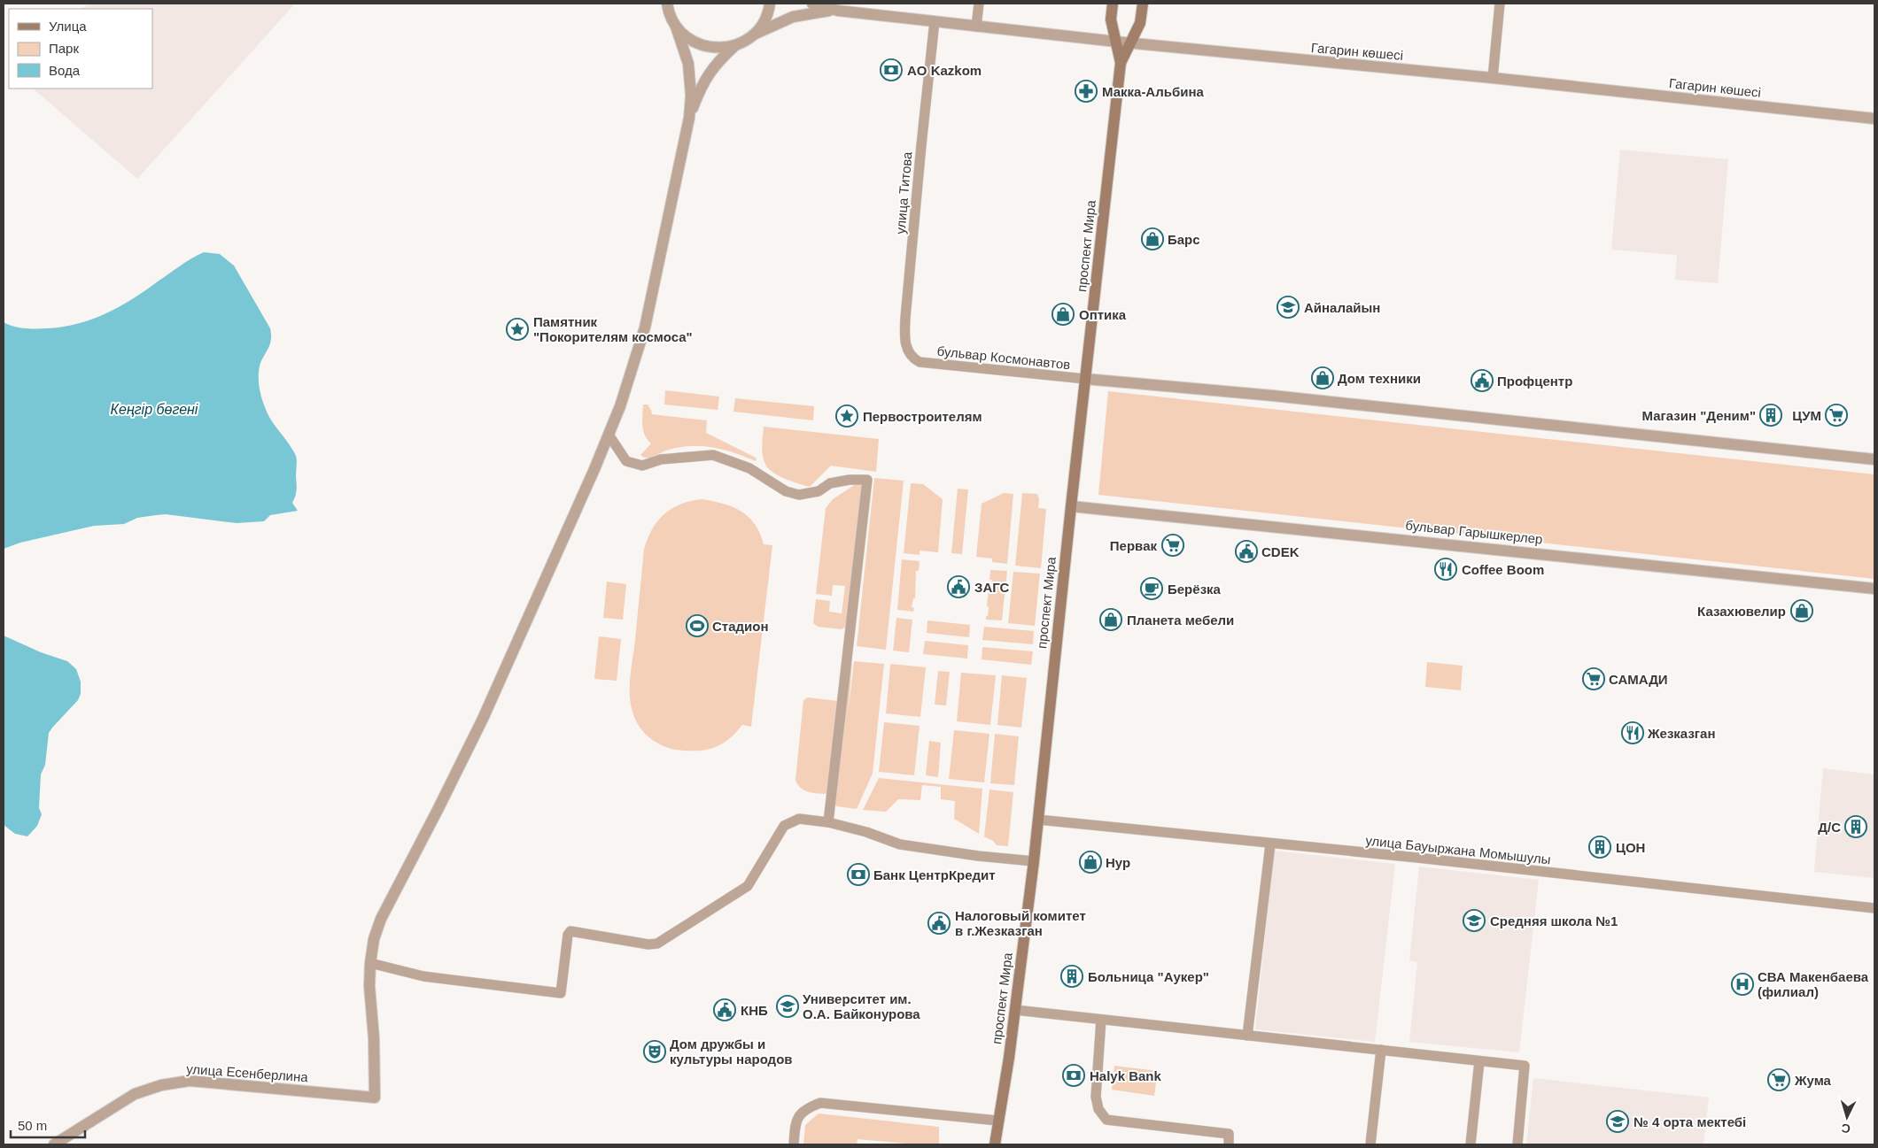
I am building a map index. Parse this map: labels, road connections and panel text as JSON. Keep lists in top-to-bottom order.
{
  "streets": {
    "main road": ["проспект Мира"],
    "street": [
      "Гагарин көшесі",
      "улица Титова",
      "бульвар Космонавтов",
      "бульвар Гарышкерлер",
      "улица Бауыржана Момышулы",
      "улица Есенберлина"
    ]
  },
  "crossings": [
    ["Гагарин көшесі", "улица Титова"],
    ["Гагарин көшесі", "проспект Мира"],
    ["улица Титова", "бульвар Космонавтов"],
    ["проспект Мира", "бульвар Космонавтов"],
    ["проспект Мира", "бульвар Гарышкерлер"],
    ["проспект Мира", "улица Бауыржана Момышулы"]
  ],
  "water": ["Кеңгір бөгені"],
  "places": {
    "bank": ["AO Kazkom", "Банк ЦентрКредит", "Halyk Bank"],
    "pharmacy": ["Макка-Альбина"],
    "shop": [
      "Барс",
      "Оптика",
      "Дом техники",
      "Казахювелир",
      "Планета мебели",
      "Нур"
    ],
    "school or university": [
      "Айналайын",
      "Средняя школа №1",
      "Университет им. О.А. Байконурова",
      "№ 4 орта мектебі"
    ],
    "place": ["Памятник \"Покорителям космоса\"", "Первостроителям"],
    "public building": [
      "Профцентр",
      "CDEK",
      "ЗАГС",
      "Налоговый комитет в г.Жезказган",
      "КНБ"
    ],
    "building": [
      "Магазин \"Деним\"",
      "Д/С",
      "ЦОН",
      "Больница \"Аукер\""
    ],
    "supermarket": [
      "ЦУМ",
      "Первак",
      "САМАДИ",
      "Жума"
    ],
    "restaurant": ["Coffee Boom", "Жезказган"],
    "cafe": ["Берёзка"],
    "sports": ["Стадион"],
    "hospital": ["СВА Макенбаева (филиал)"],
    "theatre": ["Дом дружбы и культуры народов"]
  },
  "legend": ["Улица", "Парк", "Вода"],
  "scale_bar": "50 m",
  "north": "bottom"
}
